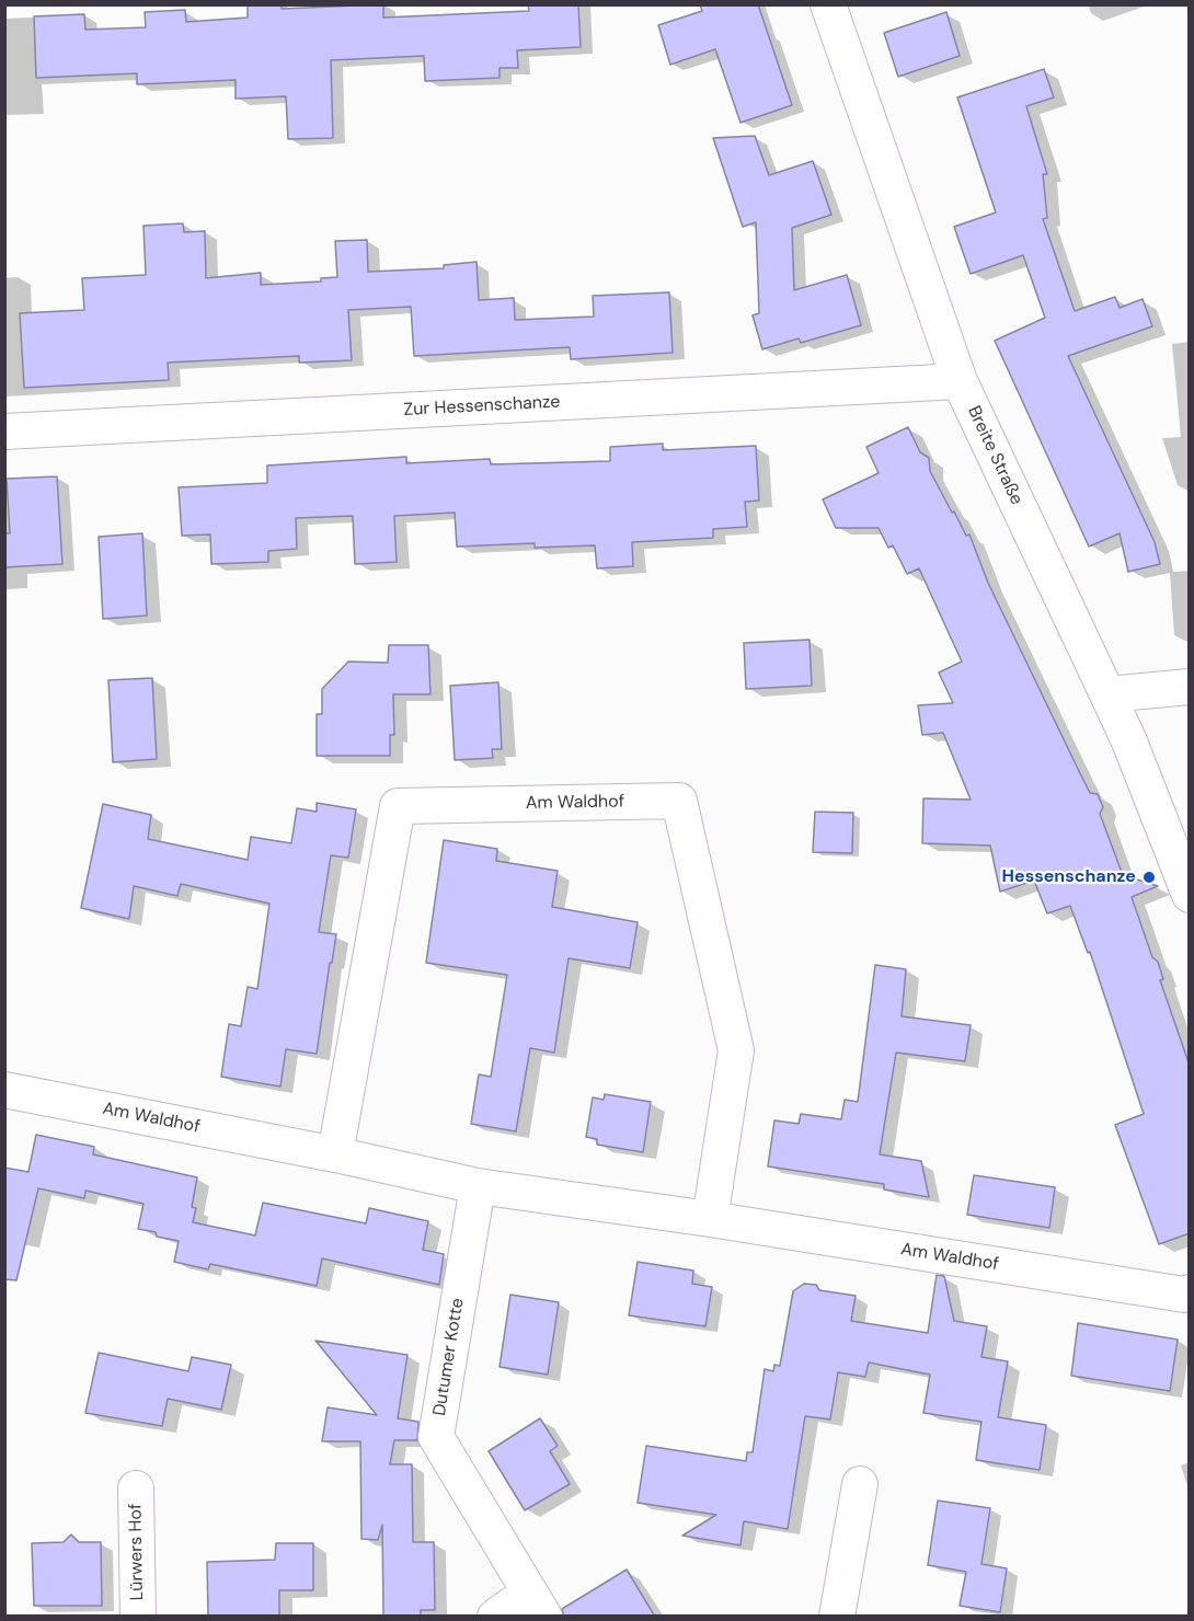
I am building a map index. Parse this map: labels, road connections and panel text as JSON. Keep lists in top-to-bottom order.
{
  "streets": {
    "street": [
      "Zur Hessenschanze",
      "Breite Straße",
      "Am Waldhof",
      "Dutumer Kotte",
      "Lürwers Hof"
    ]
  },
  "crossings": [
    ["Zur Hessenschanze", "Breite Straße"],
    ["Am Waldhof", "Dutumer Kotte"]
  ],
  "places": ["Hessenschanze"]
}
